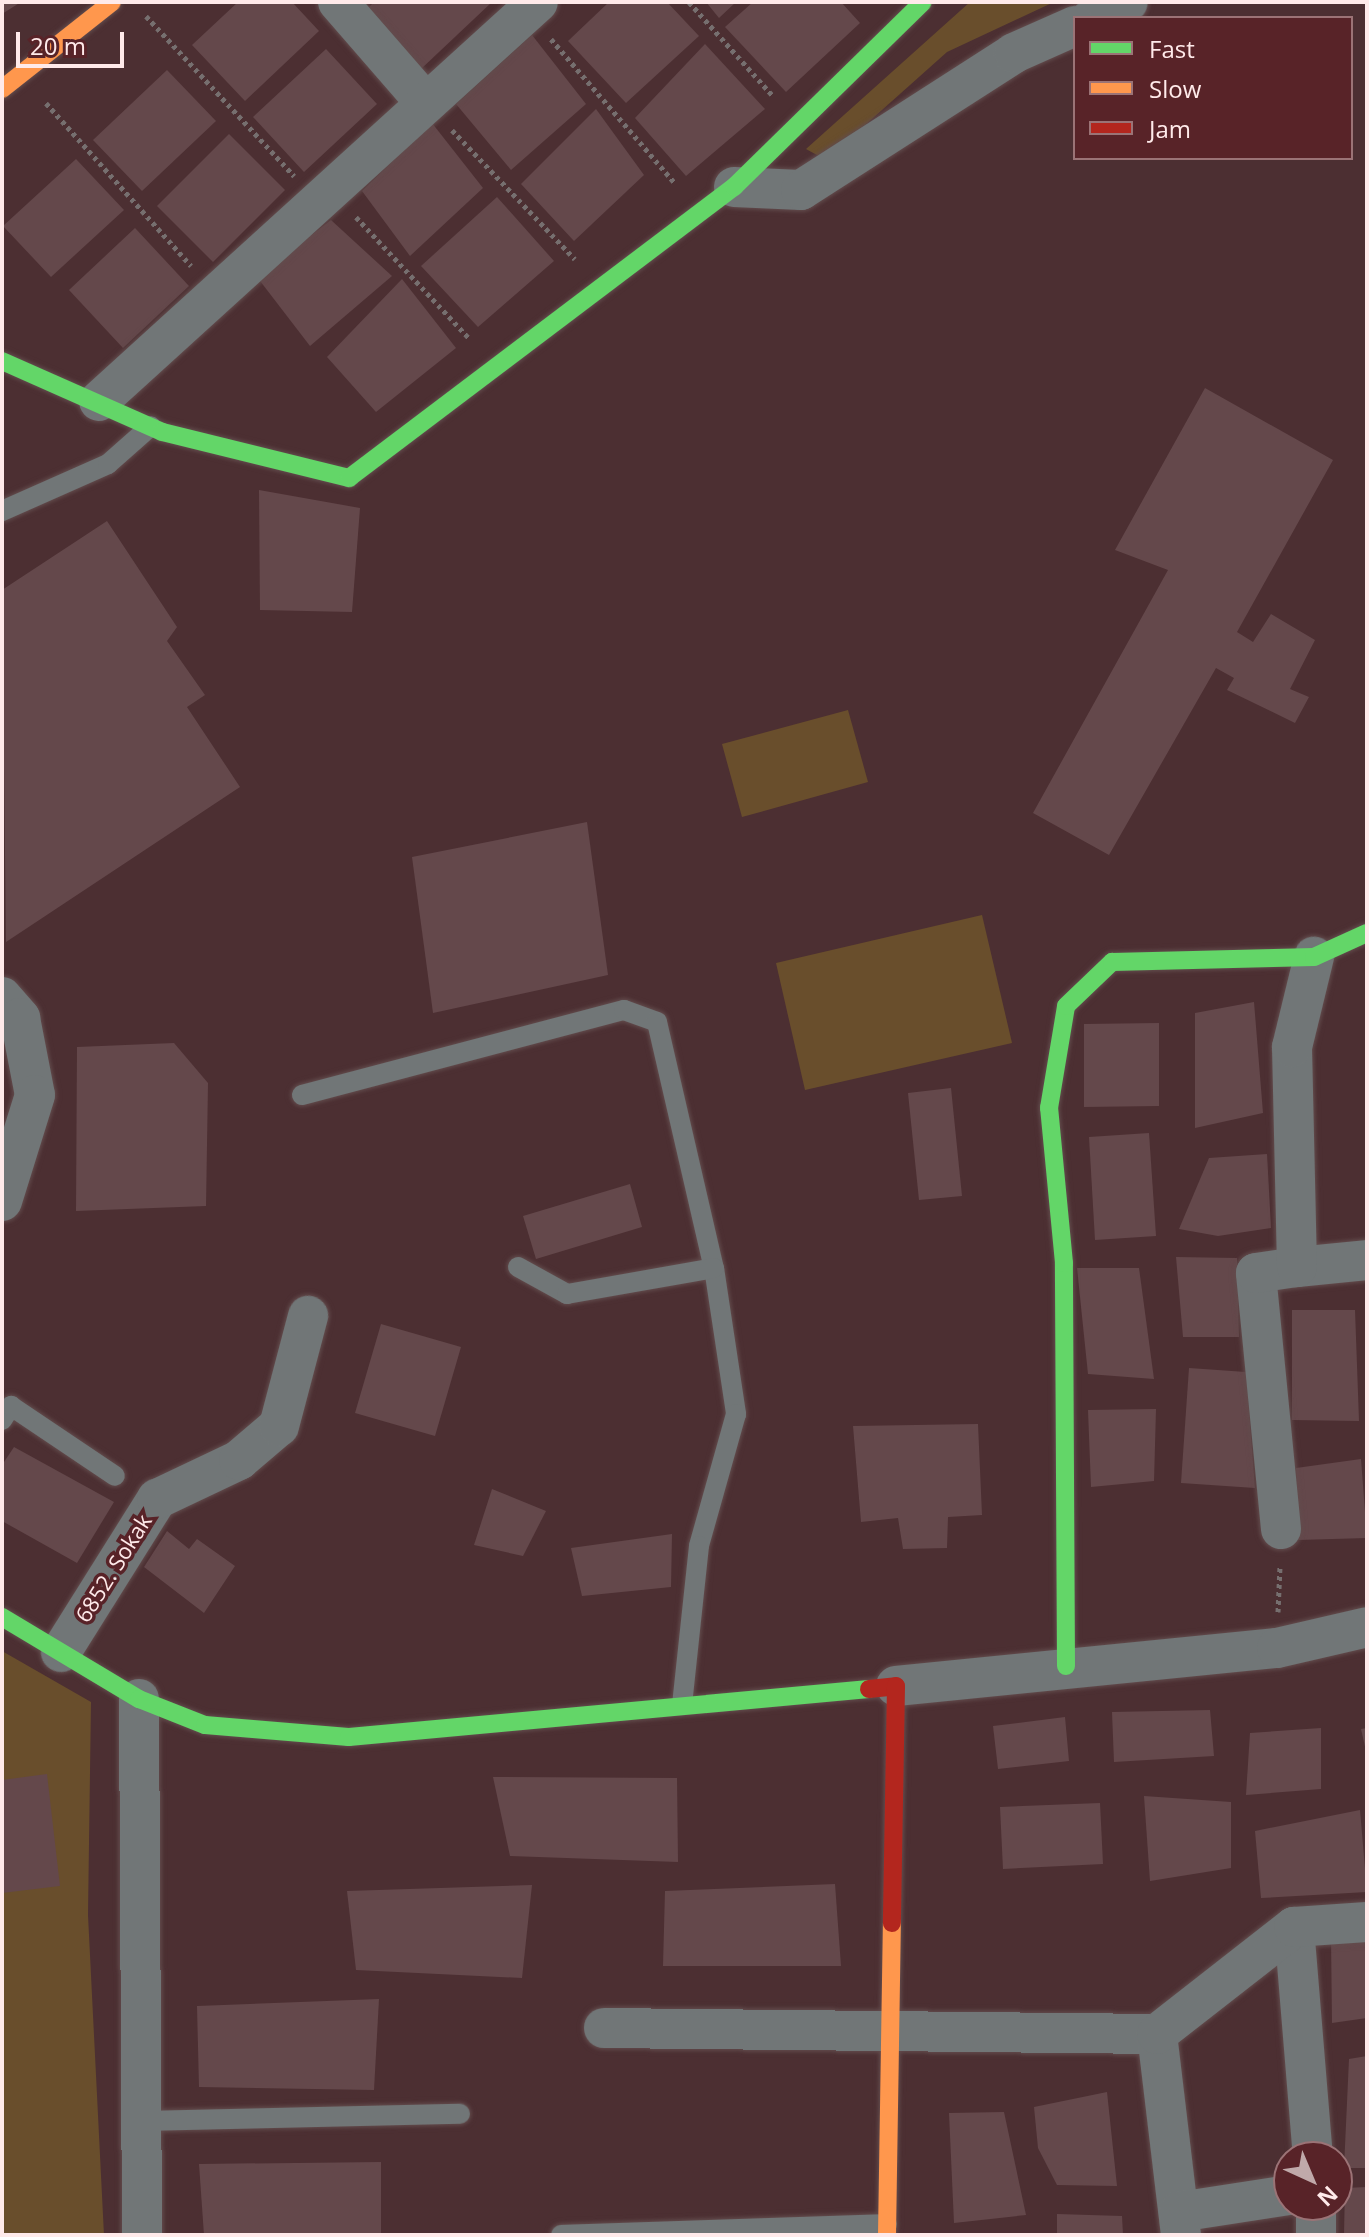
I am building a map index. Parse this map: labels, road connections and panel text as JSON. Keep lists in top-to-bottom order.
{
  "streets": {
    "street": ["6852. Sokak"]
  },
  "legend": ["Fast", "Slow", "Jam"],
  "scale_bar": "20 m",
  "north": "bottom right"
}
